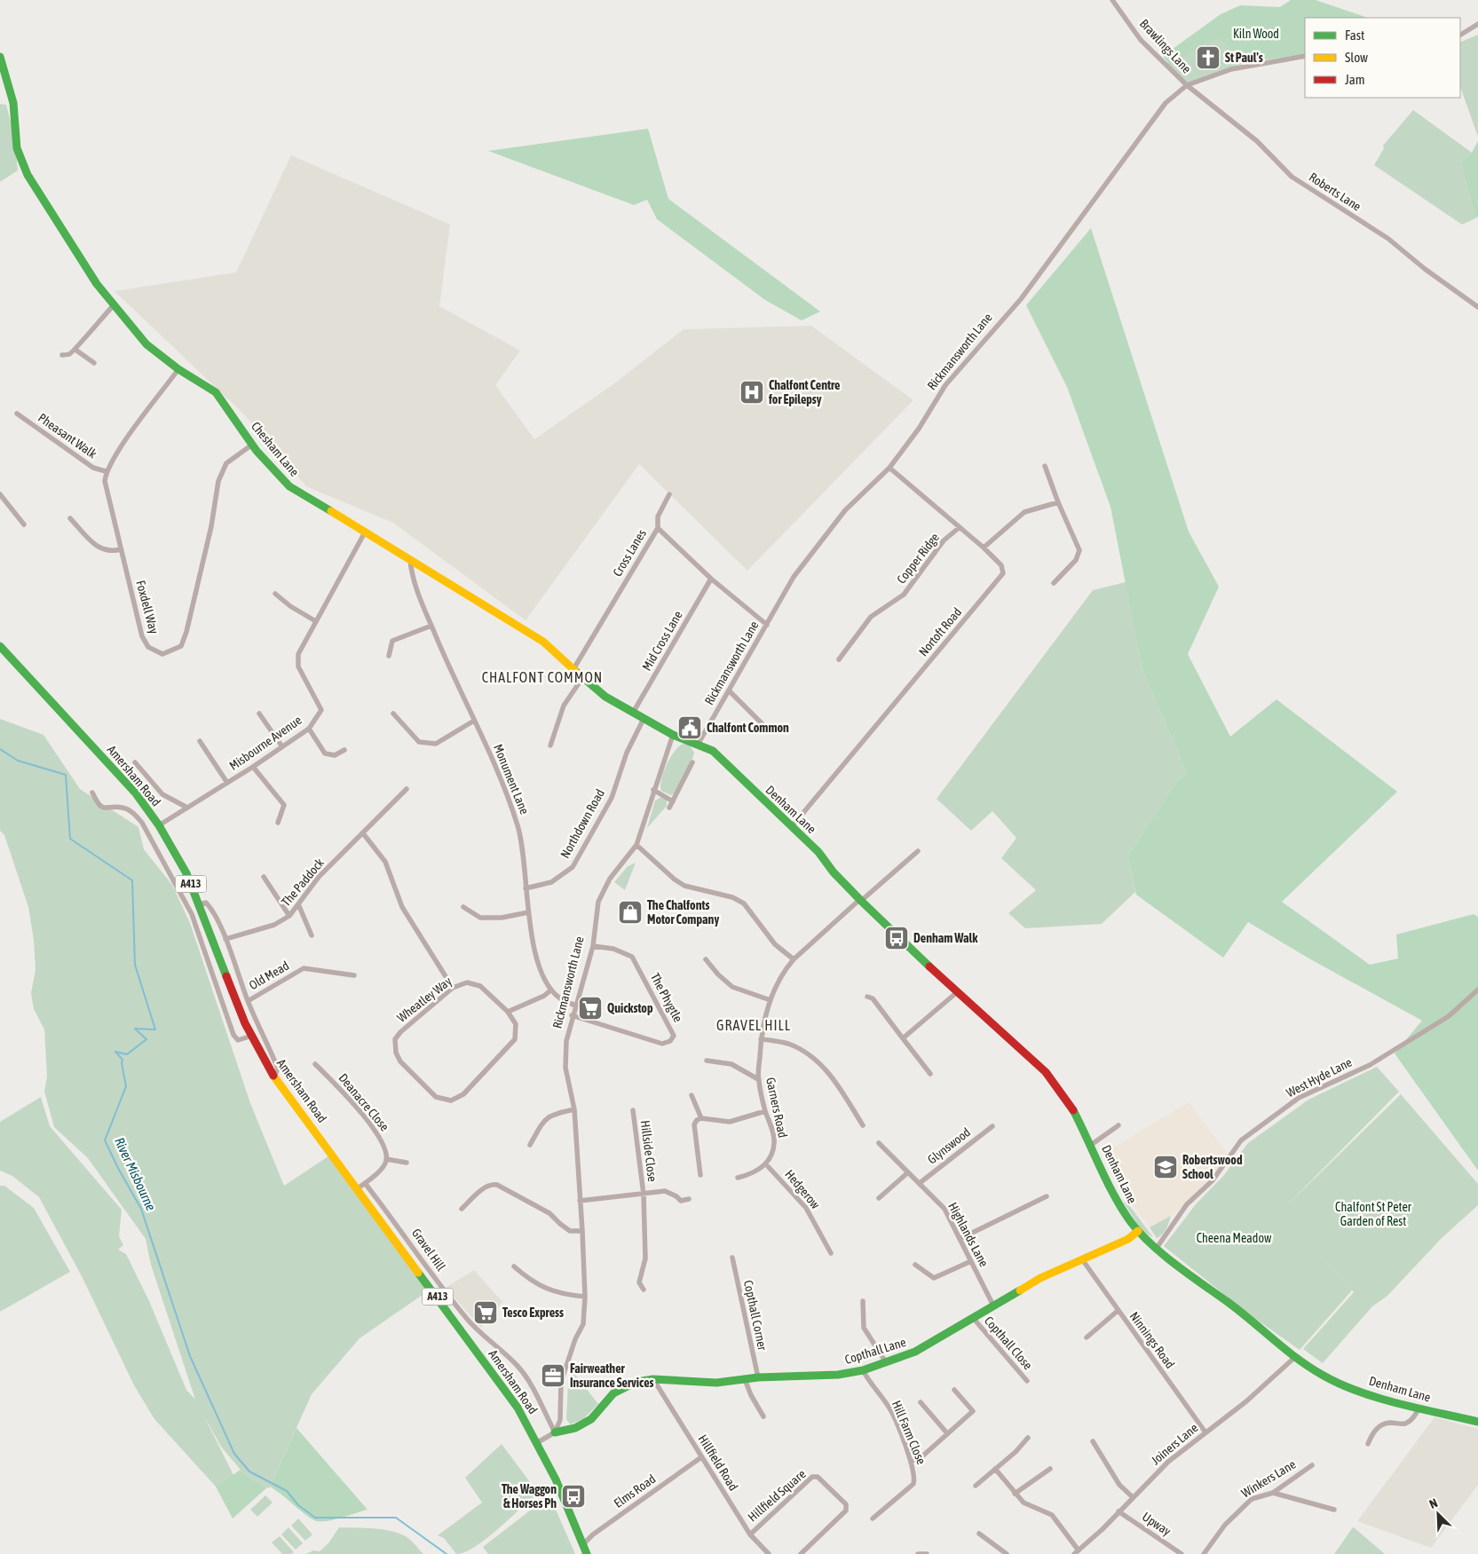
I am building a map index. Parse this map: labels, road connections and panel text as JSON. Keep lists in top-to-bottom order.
{
  "streets": {
    "main road": [
      "Chesham Lane",
      "Amersham Road",
      "Denham Lane",
      "A413",
      "Copthall Lane"
    ],
    "street": [
      "Brawlings Lane",
      "Roberts Lane",
      "Rickmansworth Lane",
      "Pheasant Walk",
      "Cross Lanes",
      "Copper Ridge",
      "Foxdell Way",
      "Nortoft Road",
      "Mid Cross Lane",
      "Misbourne Avenue",
      "Monument Lane",
      "Northdown Road",
      "The Paddock",
      "Old Mead",
      "The Phygtle",
      "Wheatley Way",
      "West Hyde Lane",
      "Deanacre Close",
      "Garners Road",
      "Glynswood",
      "Hillside Close",
      "Hedgerow",
      "Highlands Lane",
      "Gravel Hill",
      "Copthall Corner",
      "Ninnings Road",
      "Copthall Close",
      "Hill Farm Close",
      "Joiners Lane",
      "Hillfield Road",
      "Winkers Lane",
      "Elms Road",
      "Hillfield Square",
      "Upway"
    ]
  },
  "crossings": [
    ["Brawlings Lane", "Roberts Lane"],
    ["Brawlings Lane", "Rickmansworth Lane"],
    ["Roberts Lane", "Rickmansworth Lane"],
    ["Rickmansworth Lane", "Chesham Lane"],
    ["Rickmansworth Lane", "Cross Lanes"],
    ["Rickmansworth Lane", "Nortoft Road"],
    ["Rickmansworth Lane", "Monument Lane"],
    ["Rickmansworth Lane", "Denham Lane"],
    ["Rickmansworth Lane", "The Phygtle"],
    ["Rickmansworth Lane", "Hillside Close"],
    ["Rickmansworth Lane", "Gravel Hill"],
    ["Rickmansworth Lane", "Copthall Lane"],
    ["Pheasant Walk", "Foxdell Way"],
    ["Chesham Lane", "Cross Lanes"],
    ["Chesham Lane", "Foxdell Way"],
    ["Chesham Lane", "Mid Cross Lane"],
    ["Chesham Lane", "Misbourne Avenue"],
    ["Chesham Lane", "Monument Lane"],
    ["Chesham Lane", "Northdown Road"],
    ["Cross Lanes", "Mid Cross Lane"],
    ["Copper Ridge", "Nortoft Road"],
    ["Nortoft Road", "Denham Lane"],
    ["Misbourne Avenue", "Amersham Road"],
    ["Amersham Road", "Elms Road"],
    ["Monument Lane", "Northdown Road"],
    ["Denham Lane", "West Hyde Lane"],
    ["Denham Lane", "Garners Road"],
    ["Denham Lane", "Copthall Lane"],
    ["Denham Lane", "Joiners Lane"],
    ["Garners Road", "Hedgerow"],
    ["Glynswood", "Highlands Lane"],
    ["Highlands Lane", "Copthall Lane"],
    ["Gravel Hill", "Copthall Lane"],
    ["Copthall Corner", "Copthall Lane"],
    ["Ninnings Road", "Copthall Lane"],
    ["Ninnings Road", "Joiners Lane"],
    ["Copthall Close", "Copthall Lane"],
    ["Copthall Lane", "Hill Farm Close"],
    ["Copthall Lane", "Hillfield Road"],
    ["Joiners Lane", "Upway"],
    ["Hillfield Road", "Elms Road"],
    ["Hillfield Road", "Hillfield Square"]
  ],
  "districts": ["CHALFONT COMMON", "GRAVEL HILL"],
  "water": ["River Misbourne"],
  "parks": ["Kiln Wood", "Chalfont St Peter Garden of Rest", "Cheena Meadow"],
  "places": {
    "church": ["St Paul's"],
    "hospital": ["Chalfont Centre for Epilepsy"],
    "public building": ["Chalfont Common"],
    "shop": ["The Chalfonts Motor Company"],
    "bus stop": ["Denham Walk", "The Waggon & Horses Ph"],
    "supermarket": ["Quickstop", "Tesco Express"],
    "school or university": ["Robertswood School"],
    "office": ["Fairweather Insurance Services"]
  },
  "legend": ["Fast", "Slow", "Jam"],
  "north": "top left"
}
